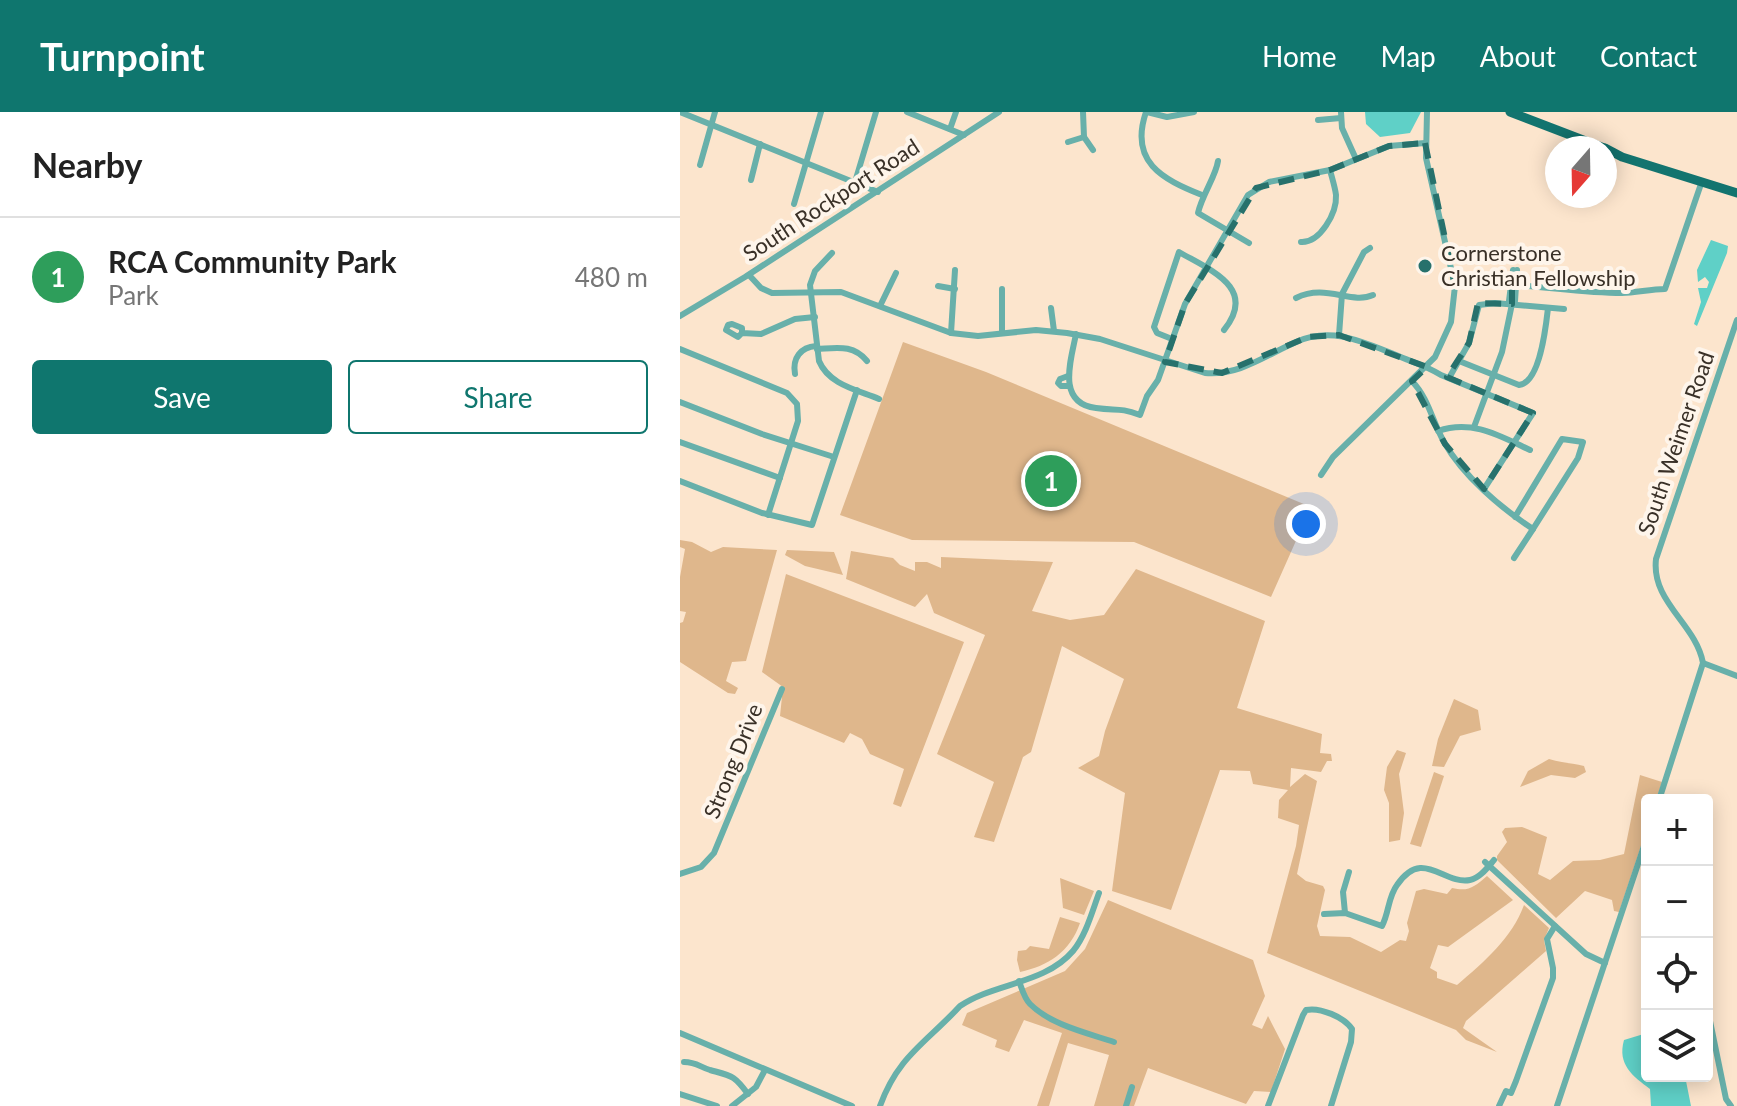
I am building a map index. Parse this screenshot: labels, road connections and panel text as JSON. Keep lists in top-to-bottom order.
{
  "streets": {
    "street": ["South Rockport Road", "South Weimer Road", "Strong Drive"]
  },
  "places": ["Cornerstone Christian Fellowship"],
  "north": "bottom",
  "page": {
    "header": "Turnpoint",
    "nav": [
      "Home",
      "Map",
      "About",
      "Contact"
    ],
    "heading": "Nearby",
    "list": [
      {
        "mark": "1",
        "name": "RCA Community Park",
        "note": "Park",
        "value": "480 m"
      }
    ],
    "buttons": ["Save", "Share"],
    "pins": "1",
    "map_buttons": ["+", "−"]
  }
}
